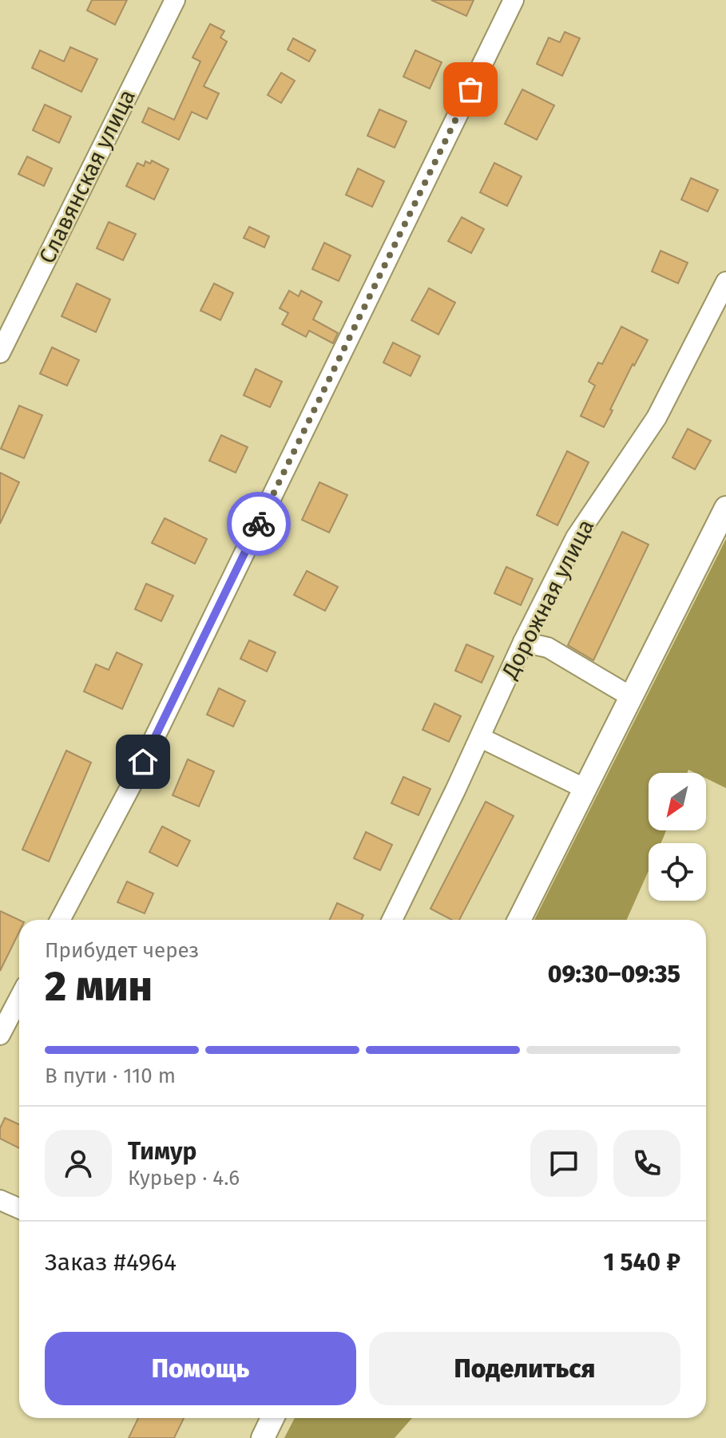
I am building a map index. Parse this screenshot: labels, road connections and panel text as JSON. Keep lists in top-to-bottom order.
{
  "streets": {
    "street": ["Славянская улица", "Дорожная улица"]
  },
  "north": "bottom left",
  "page": {
    "heading": ["2 мин", "Прибудет через", "09:30–09:35"],
    "panel": [
      "Тимур",
      "Курьер · 4.6",
      "Заказ #4964",
      "1 540 ₽"
    ],
    "bar": "В пути · 110 m",
    "buttons": ["Помощь", "Поделиться"]
  }
}
